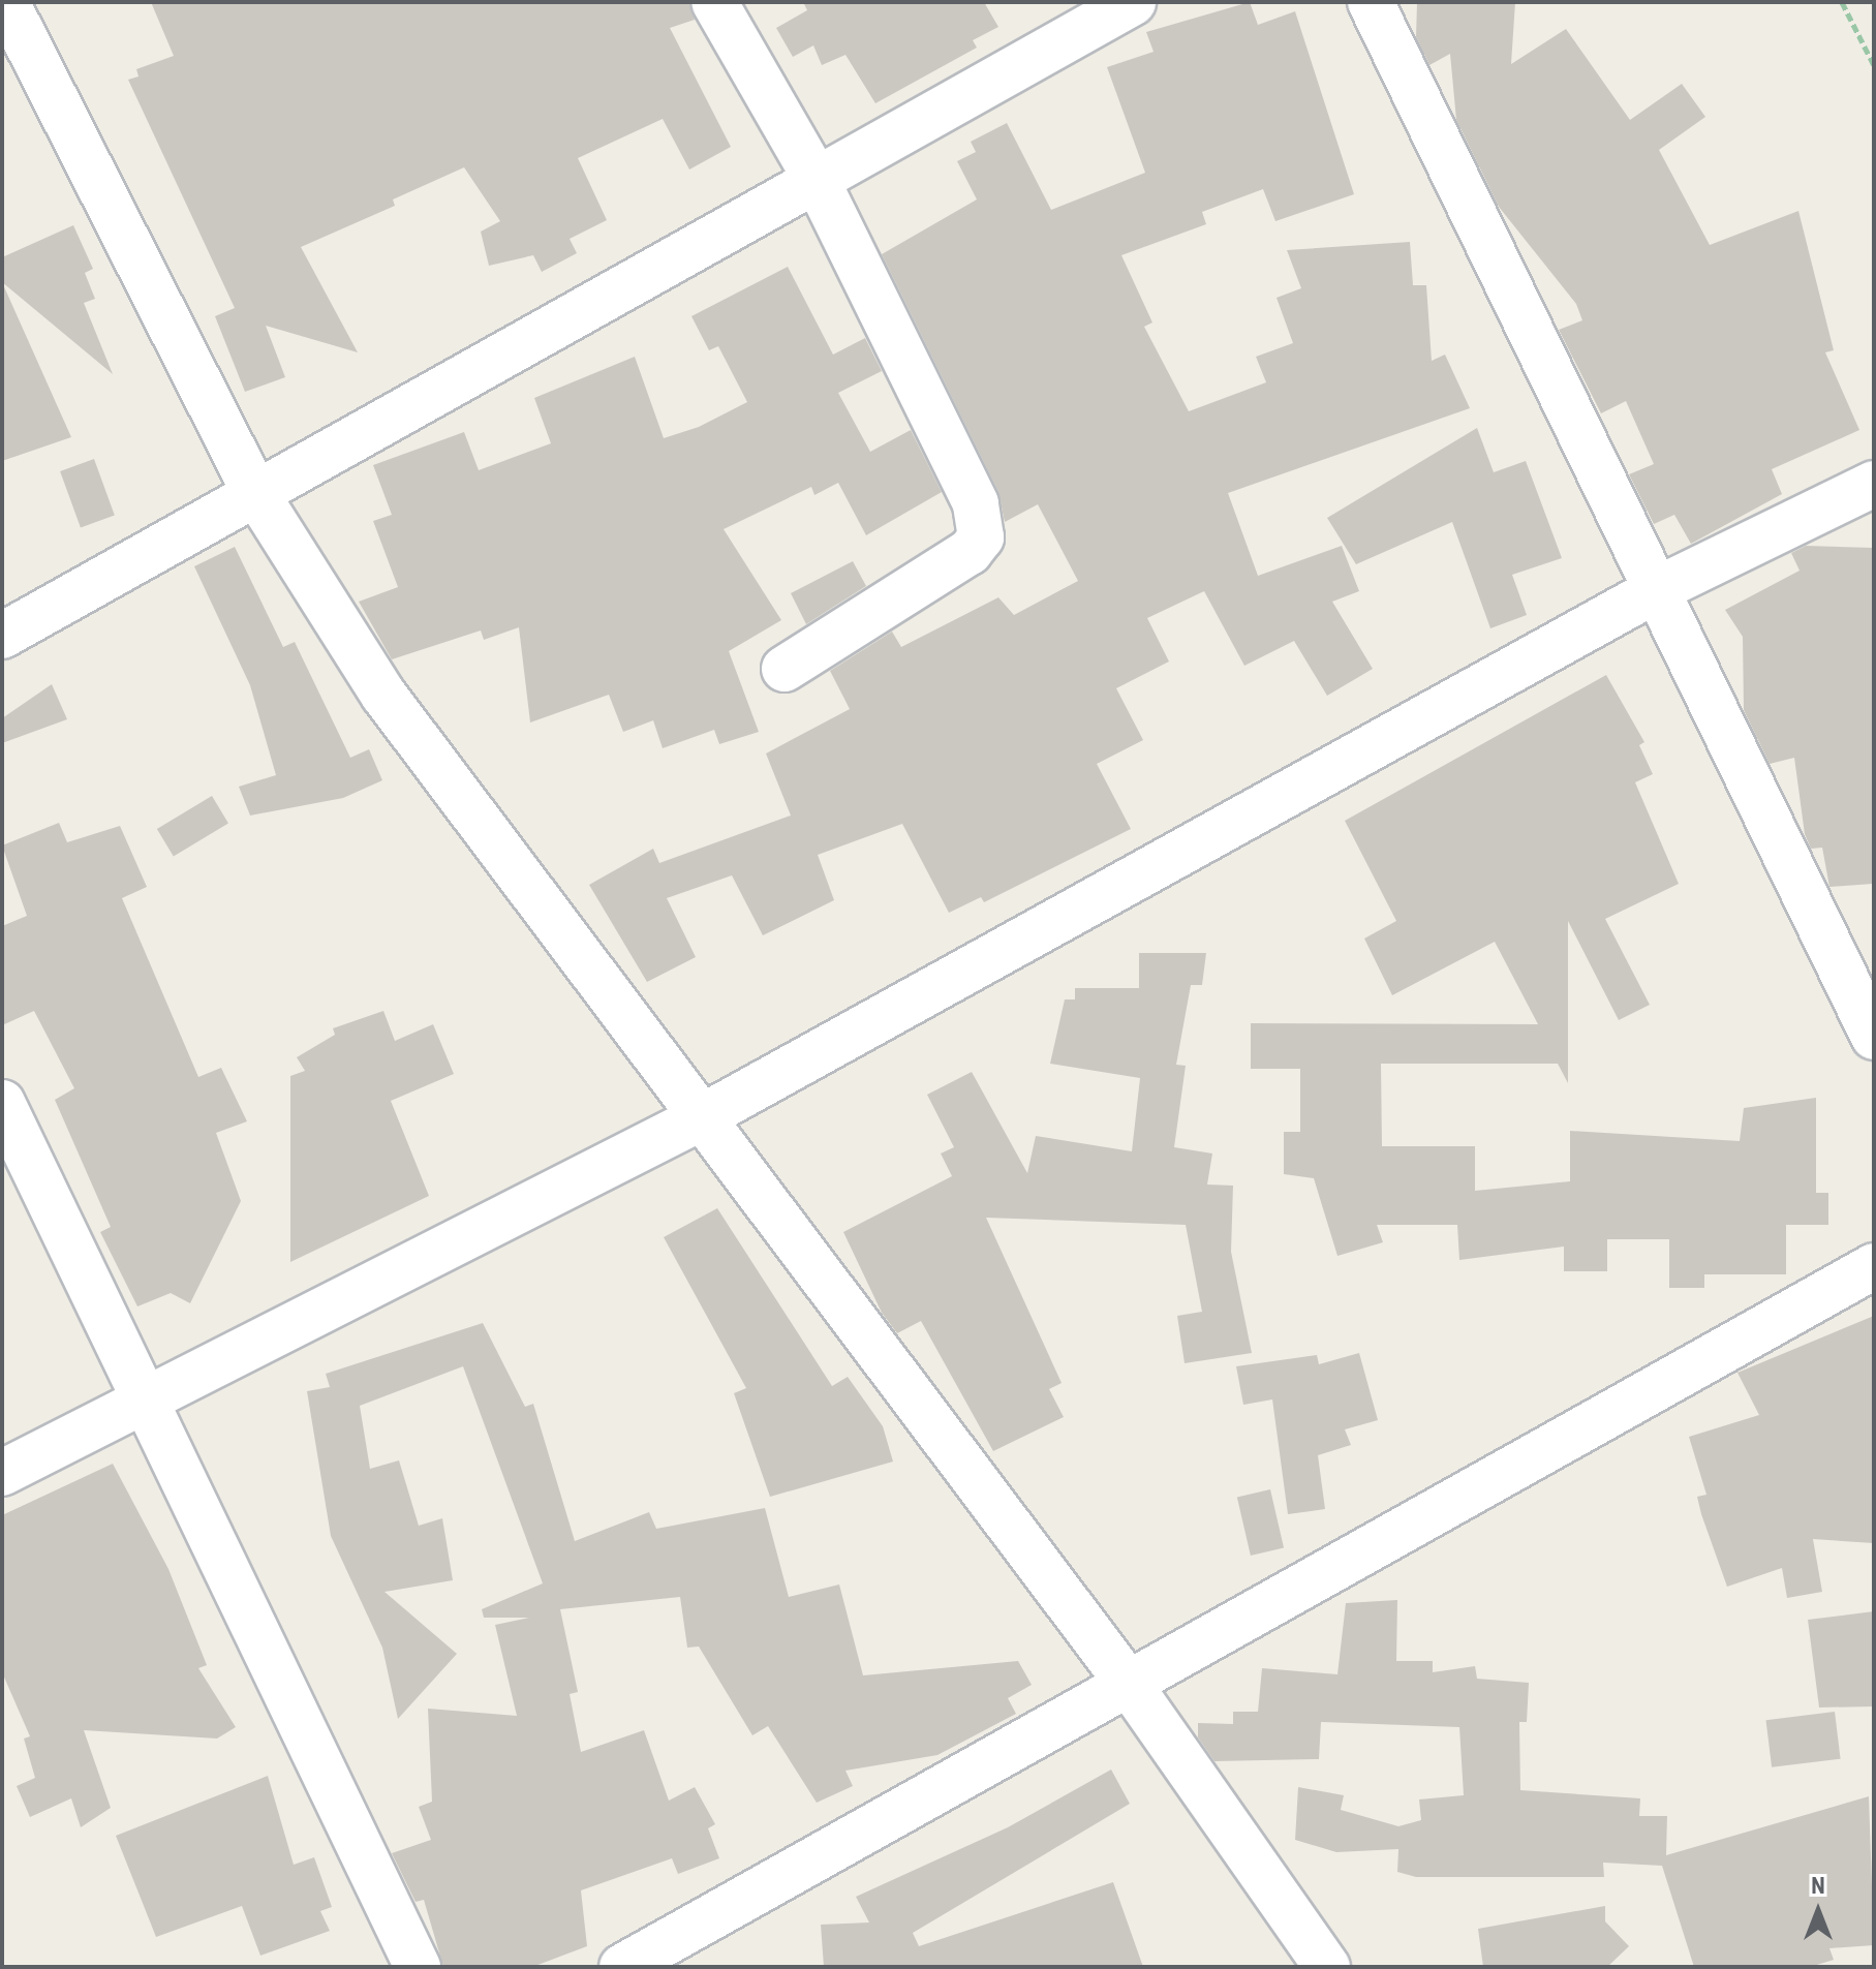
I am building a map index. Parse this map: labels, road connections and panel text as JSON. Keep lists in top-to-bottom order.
{
  "north": "top"
}
